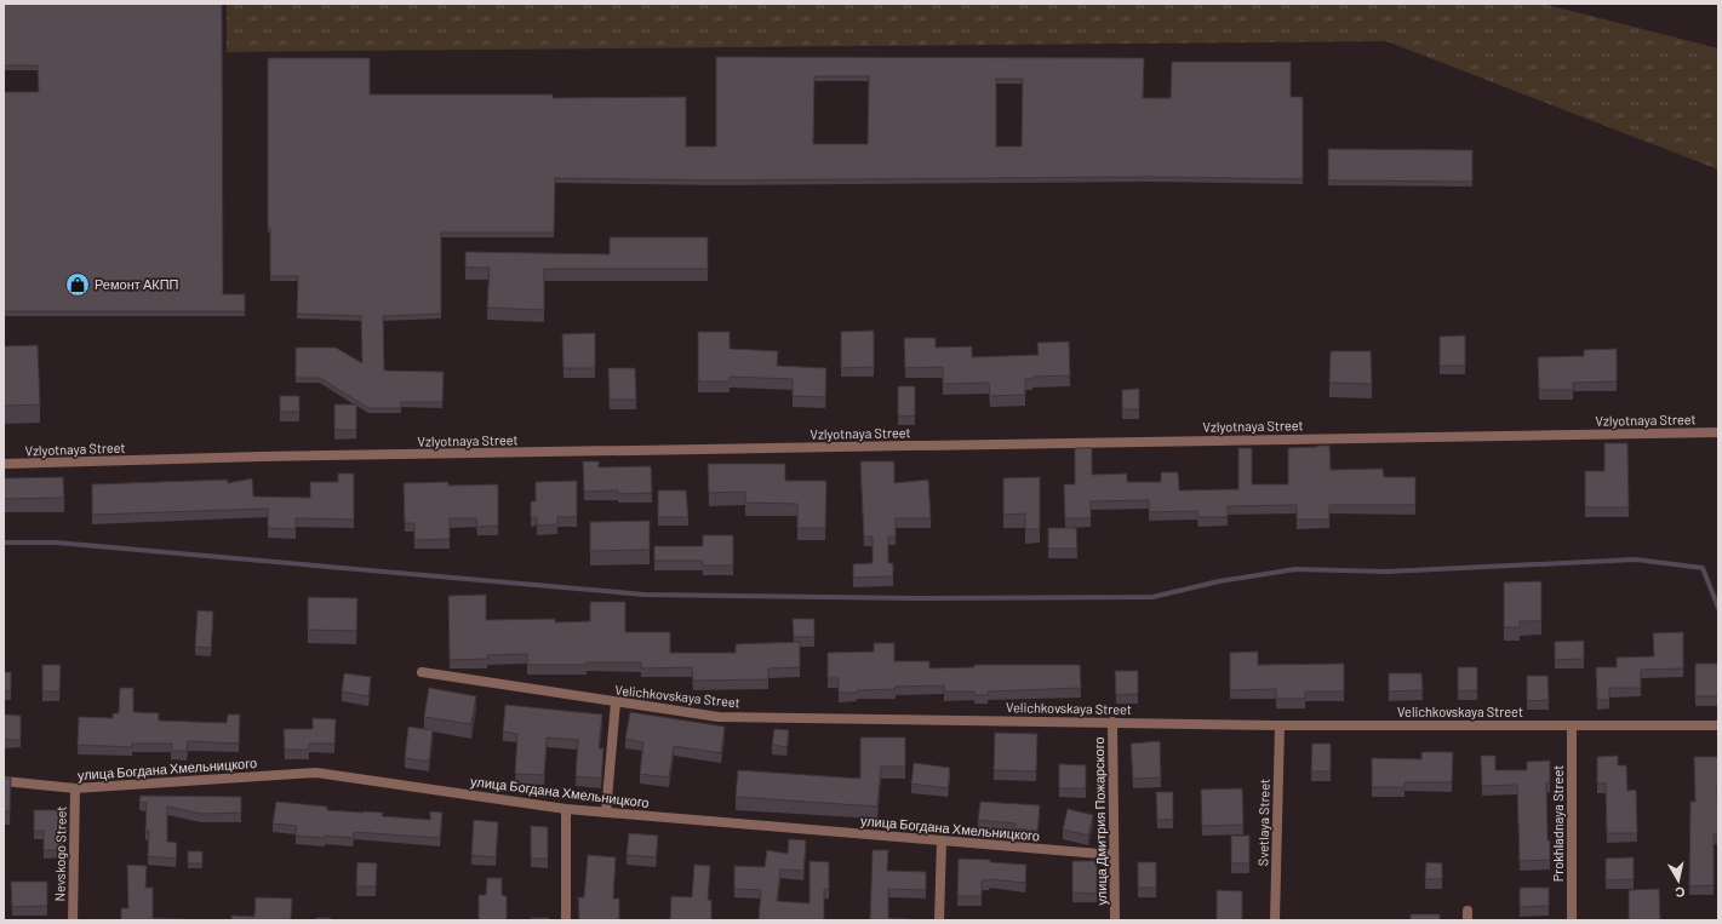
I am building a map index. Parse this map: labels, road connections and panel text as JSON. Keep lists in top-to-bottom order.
{
  "streets": {
    "street": [
      "Vzlyotnaya Street",
      "Velichkovskaya Street",
      "улица Богдана Хмельницкого",
      "улица Дмитрия Пожарского",
      "Svetlaya Street",
      "Prokhladnaya Street",
      "Nevskogo Street"
    ]
  },
  "crossings": [
    ["Velichkovskaya Street", "улица Дмитрия Пожарского"],
    ["Velichkovskaya Street", "Svetlaya Street"],
    ["Velichkovskaya Street", "Prokhladnaya Street"],
    ["улица Богдана Хмельницкого", "улица Дмитрия Пожарского"],
    ["улица Богдана Хмельницкого", "Nevskogo Street"]
  ],
  "places": {
    "shop": ["Ремонт АКПП"]
  },
  "north": "bottom"
}
